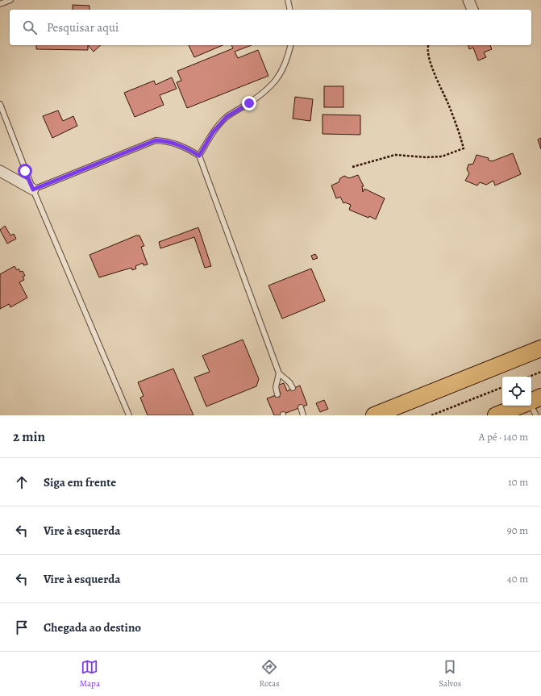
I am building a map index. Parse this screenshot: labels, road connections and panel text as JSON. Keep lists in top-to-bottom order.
{
  "page": {
    "search": "Pesquisar aqui",
    "heading": ["2 min", "A pé · 140 m"],
    "list": [
      ["Siga em frente", "10 m"],
      ["Vire à esquerda", "90 m"],
      ["Vire à esquerda", "40 m"],
      "Chegada ao destino"
    ],
    "nav": ["Mapa", "Rotas", "Salvos"]
  }
}
